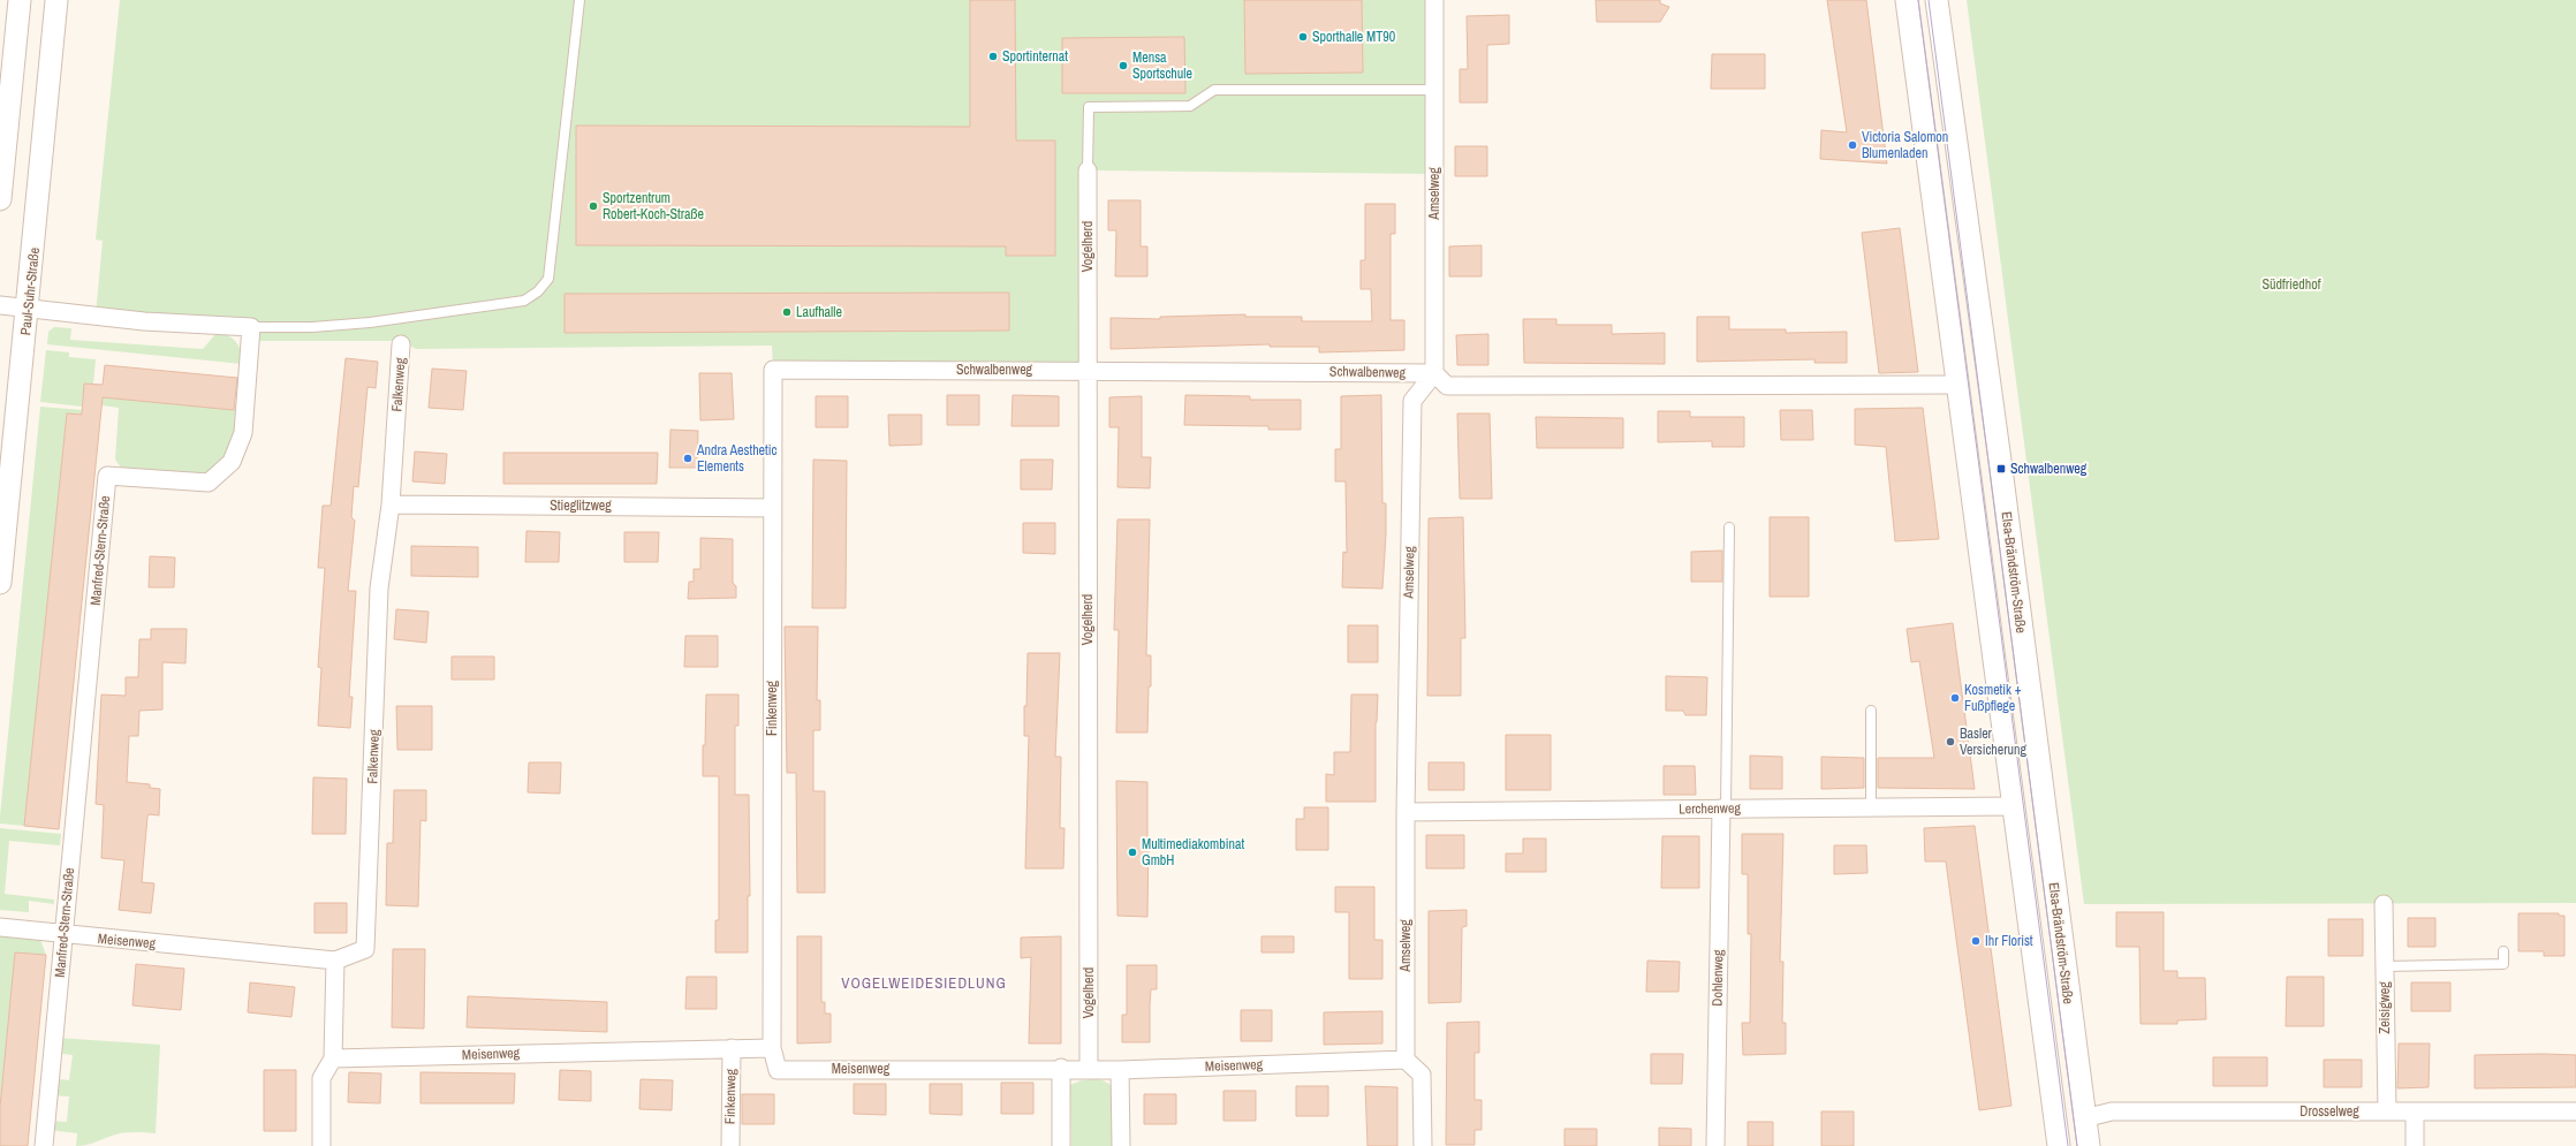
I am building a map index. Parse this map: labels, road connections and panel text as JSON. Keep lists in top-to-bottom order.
{
  "streets": {
    "street": [
      "Amselweg",
      "Vogelherd",
      "Paul-Suhr-Straße",
      "Schwalbenweg",
      "Falkenweg",
      "Stieglitzweg",
      "Manfred-Stern-Straße",
      "Elsa-Brändström-Straße",
      "Finkenweg",
      "Lerchenweg",
      "Meisenweg",
      "Dohlenweg",
      "Zeisigweg",
      "Drosselweg"
    ]
  },
  "crossings": [
    ["Amselweg", "Schwalbenweg"],
    ["Amselweg", "Lerchenweg"],
    ["Amselweg", "Meisenweg"],
    ["Vogelherd", "Schwalbenweg"],
    ["Vogelherd", "Meisenweg"],
    ["Schwalbenweg", "Finkenweg"],
    ["Falkenweg", "Stieglitzweg"],
    ["Falkenweg", "Meisenweg"],
    ["Stieglitzweg", "Finkenweg"],
    ["Manfred-Stern-Straße", "Meisenweg"],
    ["Elsa-Brändström-Straße", "Lerchenweg"],
    ["Elsa-Brändström-Straße", "Drosselweg"],
    ["Finkenweg", "Meisenweg"],
    ["Lerchenweg", "Dohlenweg"],
    ["Zeisigweg", "Drosselweg"]
  ],
  "districts": ["VOGELWEIDESIEDLUNG"],
  "parks": ["Südfriedhof"],
  "places": {
    "other": [
      "Sporthalle MT90",
      "Sportinternat",
      "Mensa Sportschule",
      "Victoria Salomon Blumenladen",
      "Sportzentrum Robert-Koch-Straße",
      "Laufhalle",
      "Andra Aesthetic Elements",
      "Kosmetik + Fußpflege",
      "Basler Versicherung",
      "Multimediakombinat GmbH",
      "Ihr Florist"
    ],
    "transit": ["Schwalbenweg"]
  }
}
